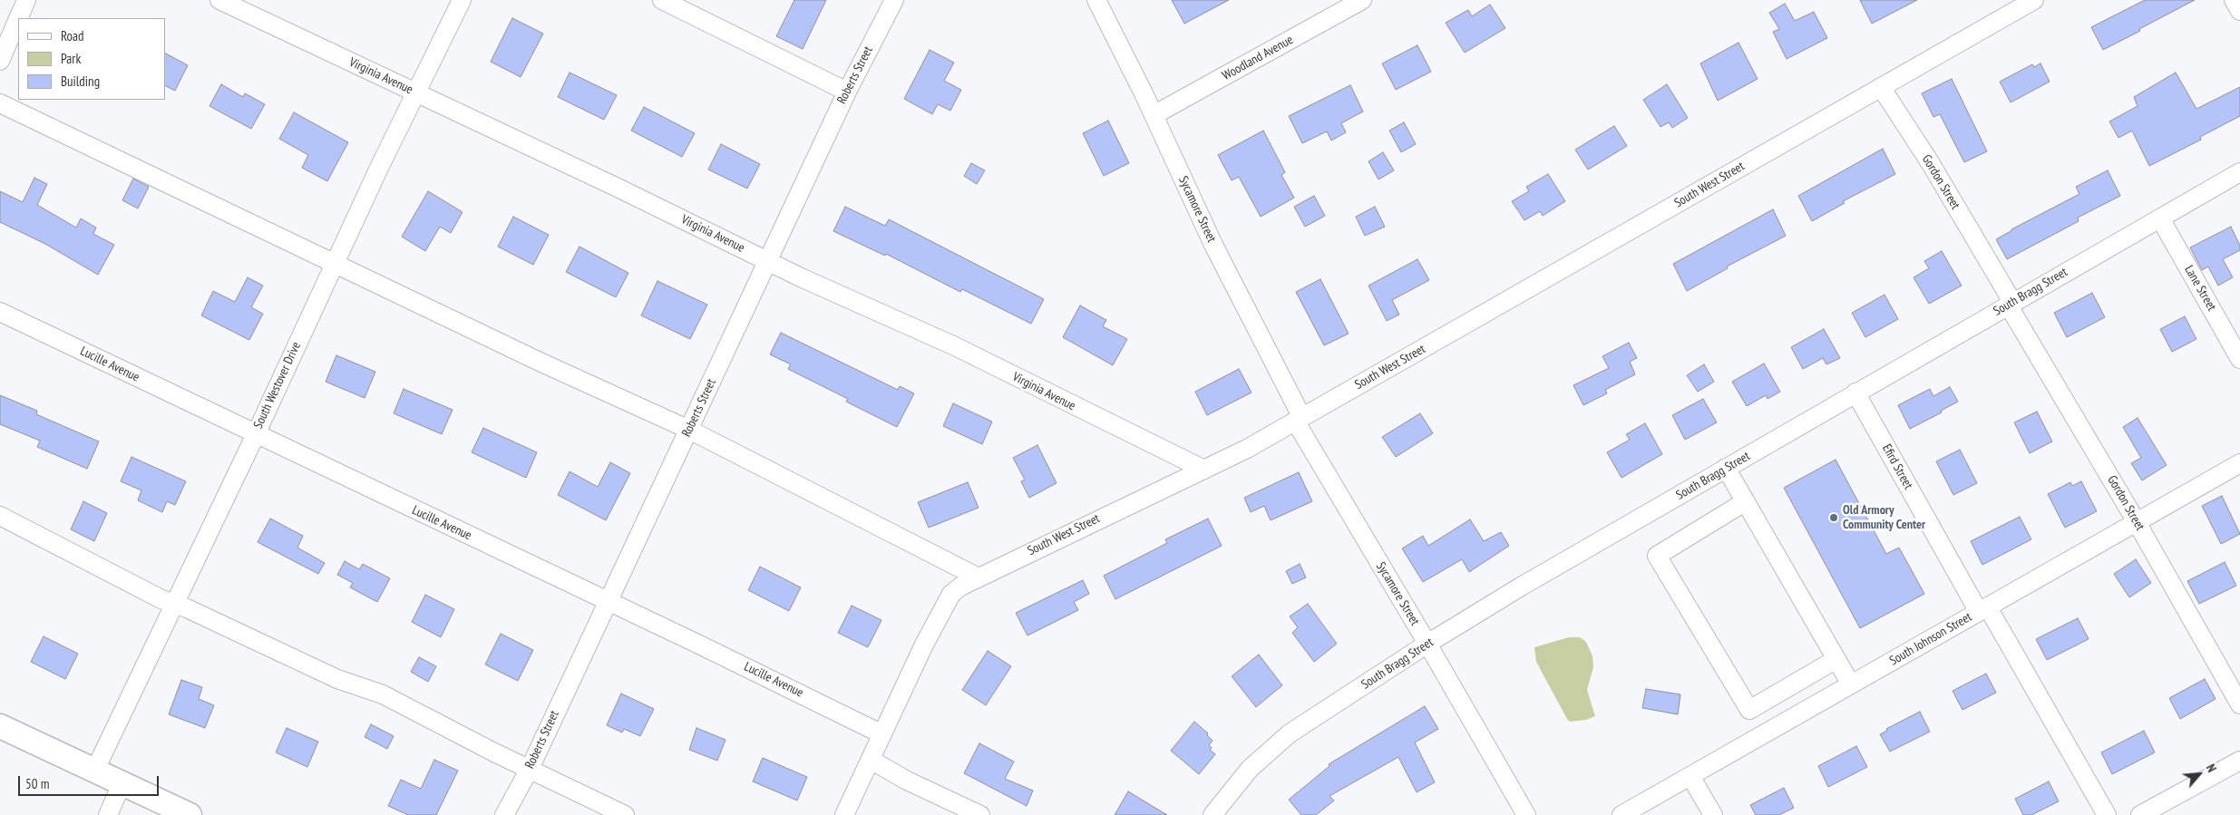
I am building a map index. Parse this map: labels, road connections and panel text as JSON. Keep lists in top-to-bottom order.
{
  "streets": {
    "street": [
      "Woodland Avenue",
      "Roberts Street",
      "Virginia Avenue",
      "Gordon Street",
      "South West Street",
      "Sycamore Street",
      "Lane Street",
      "South Bragg Street",
      "Lucille Avenue",
      "South Westover Drive",
      "Efird Street",
      "South Johnson Street"
    ]
  },
  "crossings": [
    ["Woodland Avenue", "Sycamore Street"],
    ["Roberts Street", "Virginia Avenue"],
    ["Roberts Street", "Lucille Avenue"],
    ["Virginia Avenue", "South West Street"],
    ["Virginia Avenue", "South Westover Drive"],
    ["Gordon Street", "South West Street"],
    ["Gordon Street", "South Bragg Street"],
    ["Gordon Street", "South Johnson Street"],
    ["South West Street", "Sycamore Street"],
    ["South West Street", "Lucille Avenue"],
    ["Sycamore Street", "South Bragg Street"],
    ["Lane Street", "South Bragg Street"],
    ["South Bragg Street", "Efird Street"],
    ["Lucille Avenue", "South Westover Drive"],
    ["Efird Street", "South Johnson Street"]
  ],
  "places": ["Old Armory Community Center"],
  "legend": ["Road", "Park", "Building"],
  "scale_bar": "50 m",
  "north": "top right"
}
